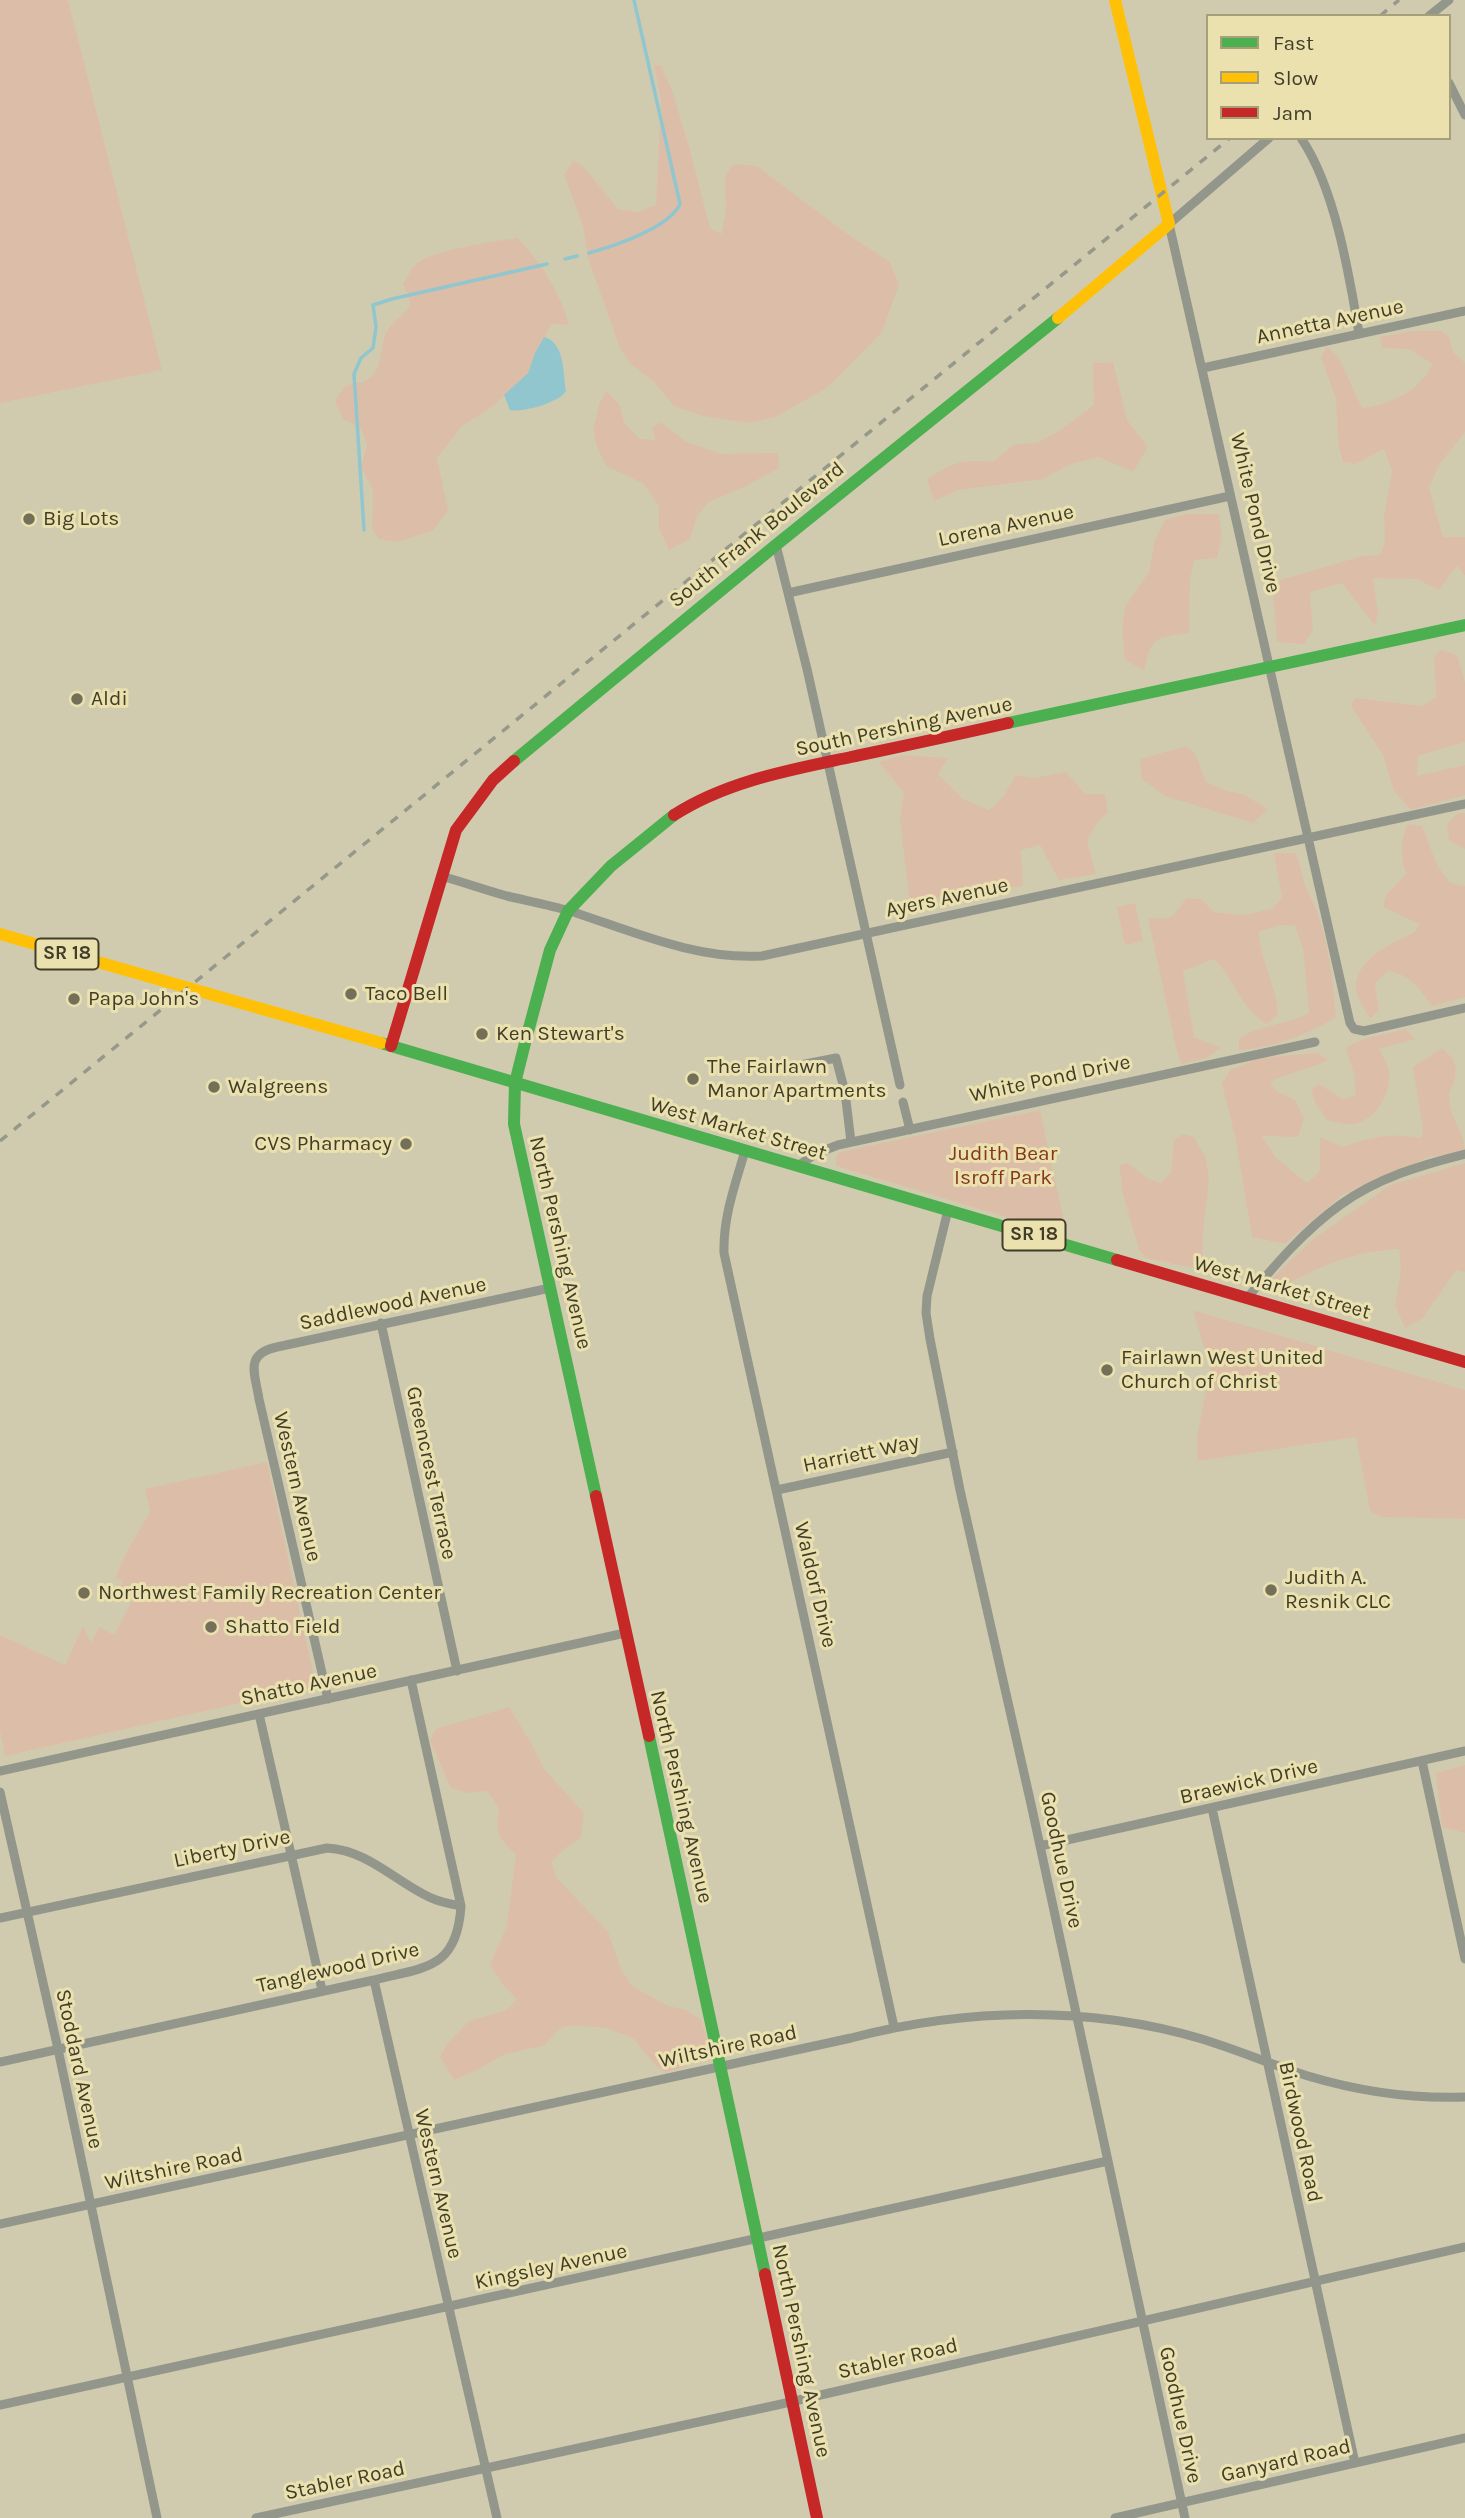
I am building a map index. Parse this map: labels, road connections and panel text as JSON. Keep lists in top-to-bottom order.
{
  "streets": {
    "street": [
      "Annetta Avenue",
      "White Pond Drive",
      "Lorena Avenue",
      "South Frank Boulevard",
      "South Pershing Avenue",
      "Ayers Avenue",
      "SR 18",
      "West Market Street",
      "North Pershing Avenue",
      "Saddlewood Avenue",
      "Harriett Way",
      "Greencrest Terrace",
      "Western Avenue",
      "Waldorf Drive",
      "Shatto Avenue",
      "Braewick Drive",
      "Liberty Drive",
      "Goodhue Drive",
      "Tanglewood Drive",
      "Wiltshire Road",
      "Stoddard Avenue",
      "Birdwood Road",
      "Kingsley Avenue",
      "Stabler Road",
      "Ganyard Road"
    ]
  },
  "crossings": [
    ["Annetta Avenue", "White Pond Drive"],
    ["White Pond Drive", "Lorena Avenue"],
    ["White Pond Drive", "South Frank Boulevard"],
    ["White Pond Drive", "South Pershing Avenue"],
    ["White Pond Drive", "Ayers Avenue"],
    ["White Pond Drive", "West Market Street"],
    ["South Frank Boulevard", "Ayers Avenue"],
    ["South Frank Boulevard", "West Market Street"],
    ["South Pershing Avenue", "Ayers Avenue"],
    ["South Pershing Avenue", "West Market Street"],
    ["South Pershing Avenue", "North Pershing Avenue"],
    ["West Market Street", "North Pershing Avenue"],
    ["West Market Street", "Waldorf Drive"],
    ["West Market Street", "Goodhue Drive"],
    ["North Pershing Avenue", "Saddlewood Avenue"],
    ["North Pershing Avenue", "Shatto Avenue"],
    ["North Pershing Avenue", "Wiltshire Road"],
    ["North Pershing Avenue", "Kingsley Avenue"],
    ["North Pershing Avenue", "Stabler Road"],
    ["Saddlewood Avenue", "Greencrest Terrace"],
    ["Saddlewood Avenue", "Western Avenue"],
    ["Harriett Way", "Waldorf Drive"],
    ["Harriett Way", "Goodhue Drive"],
    ["Greencrest Terrace", "Shatto Avenue"],
    ["Western Avenue", "Shatto Avenue"],
    ["Western Avenue", "Tanglewood Drive"],
    ["Western Avenue", "Wiltshire Road"],
    ["Western Avenue", "Kingsley Avenue"],
    ["Western Avenue", "Stabler Road"],
    ["Waldorf Drive", "Wiltshire Road"],
    ["Shatto Avenue", "Tanglewood Drive"],
    ["Braewick Drive", "Goodhue Drive"],
    ["Braewick Drive", "Birdwood Road"],
    ["Liberty Drive", "Tanglewood Drive"],
    ["Liberty Drive", "Stoddard Avenue"],
    ["Goodhue Drive", "Wiltshire Road"],
    ["Goodhue Drive", "Kingsley Avenue"],
    ["Goodhue Drive", "Stabler Road"],
    ["Goodhue Drive", "Ganyard Road"],
    ["Tanglewood Drive", "Stoddard Avenue"],
    ["Wiltshire Road", "Stoddard Avenue"],
    ["Wiltshire Road", "Birdwood Road"],
    ["Stoddard Avenue", "Kingsley Avenue"],
    ["Birdwood Road", "Stabler Road"],
    ["Birdwood Road", "Ganyard Road"]
  ],
  "parks": ["Judith Bear Isroff Park"],
  "places": [
    "Big Lots",
    "Aldi",
    "Taco Bell",
    "Papa John's",
    "Ken Stewart's",
    "The Fairlawn Manor Apartments",
    "Walgreens",
    "CVS Pharmacy",
    "Fairlawn West United Church of Christ",
    "Judith A. Resnik CLC",
    "Northwest Family Recreation Center",
    "Shatto Field"
  ],
  "legend": ["Fast", "Slow", "Jam"]
}
